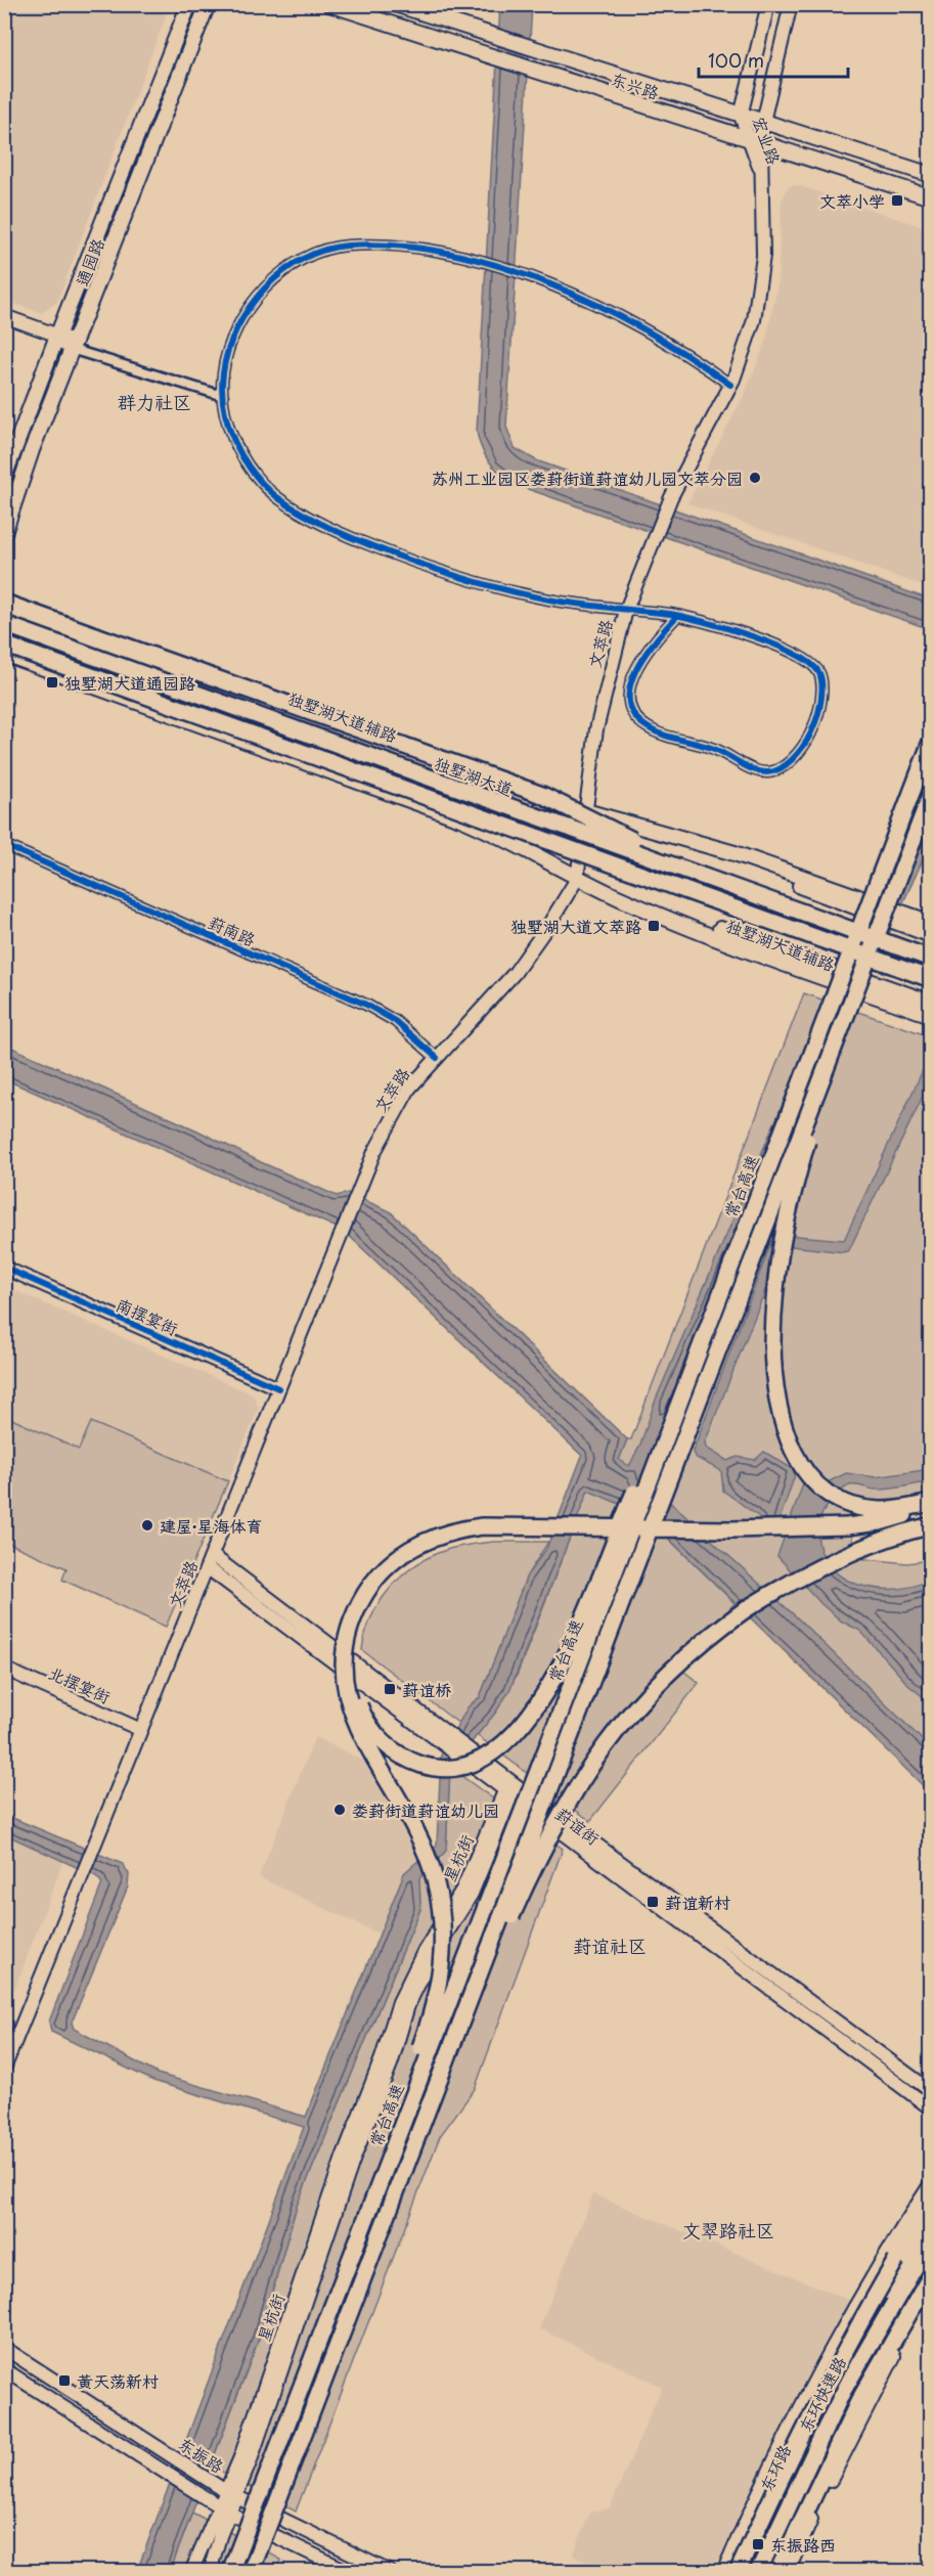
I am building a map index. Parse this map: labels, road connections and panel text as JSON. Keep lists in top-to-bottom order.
{
  "streets": {
    "highway": ["独墅湖大道", "常台高速", "东环快速路"],
    "main road": [
      "东兴路",
      "宏业路",
      "通园路",
      "文萃路",
      "独墅湖大道辅路",
      "南摆宴街",
      "北摆宴街",
      "葑谊街",
      "星杭街",
      "东振路",
      "东环路"
    ],
    "street": ["葑南路"]
  },
  "crossings": [
    ["东兴路", "宏业路"],
    ["宏业路", "文萃路"],
    ["文萃路", "独墅湖大道辅路"],
    ["文萃路", "葑南路"],
    ["文萃路", "南摆宴街"],
    ["文萃路", "北摆宴街"],
    ["文萃路", "葑谊街"],
    ["葑谊街", "星杭街"],
    ["星杭街", "东振路"]
  ],
  "districts": ["群力社区", "葑谊社区", "文翠路社区"],
  "places": {
    "transit": [
      "文萃小学",
      "独墅湖大道通园路",
      "独墅湖大道文萃路",
      "葑谊桥",
      "葑谊新村",
      "黄天荡新村",
      "东振路西"
    ],
    "other": ["苏州工业园区娄葑街道葑谊幼儿园文萃分园", "建屋·星海体育", "娄葑街道葑谊幼儿园"]
  },
  "scale_bar": "100 m"
}
